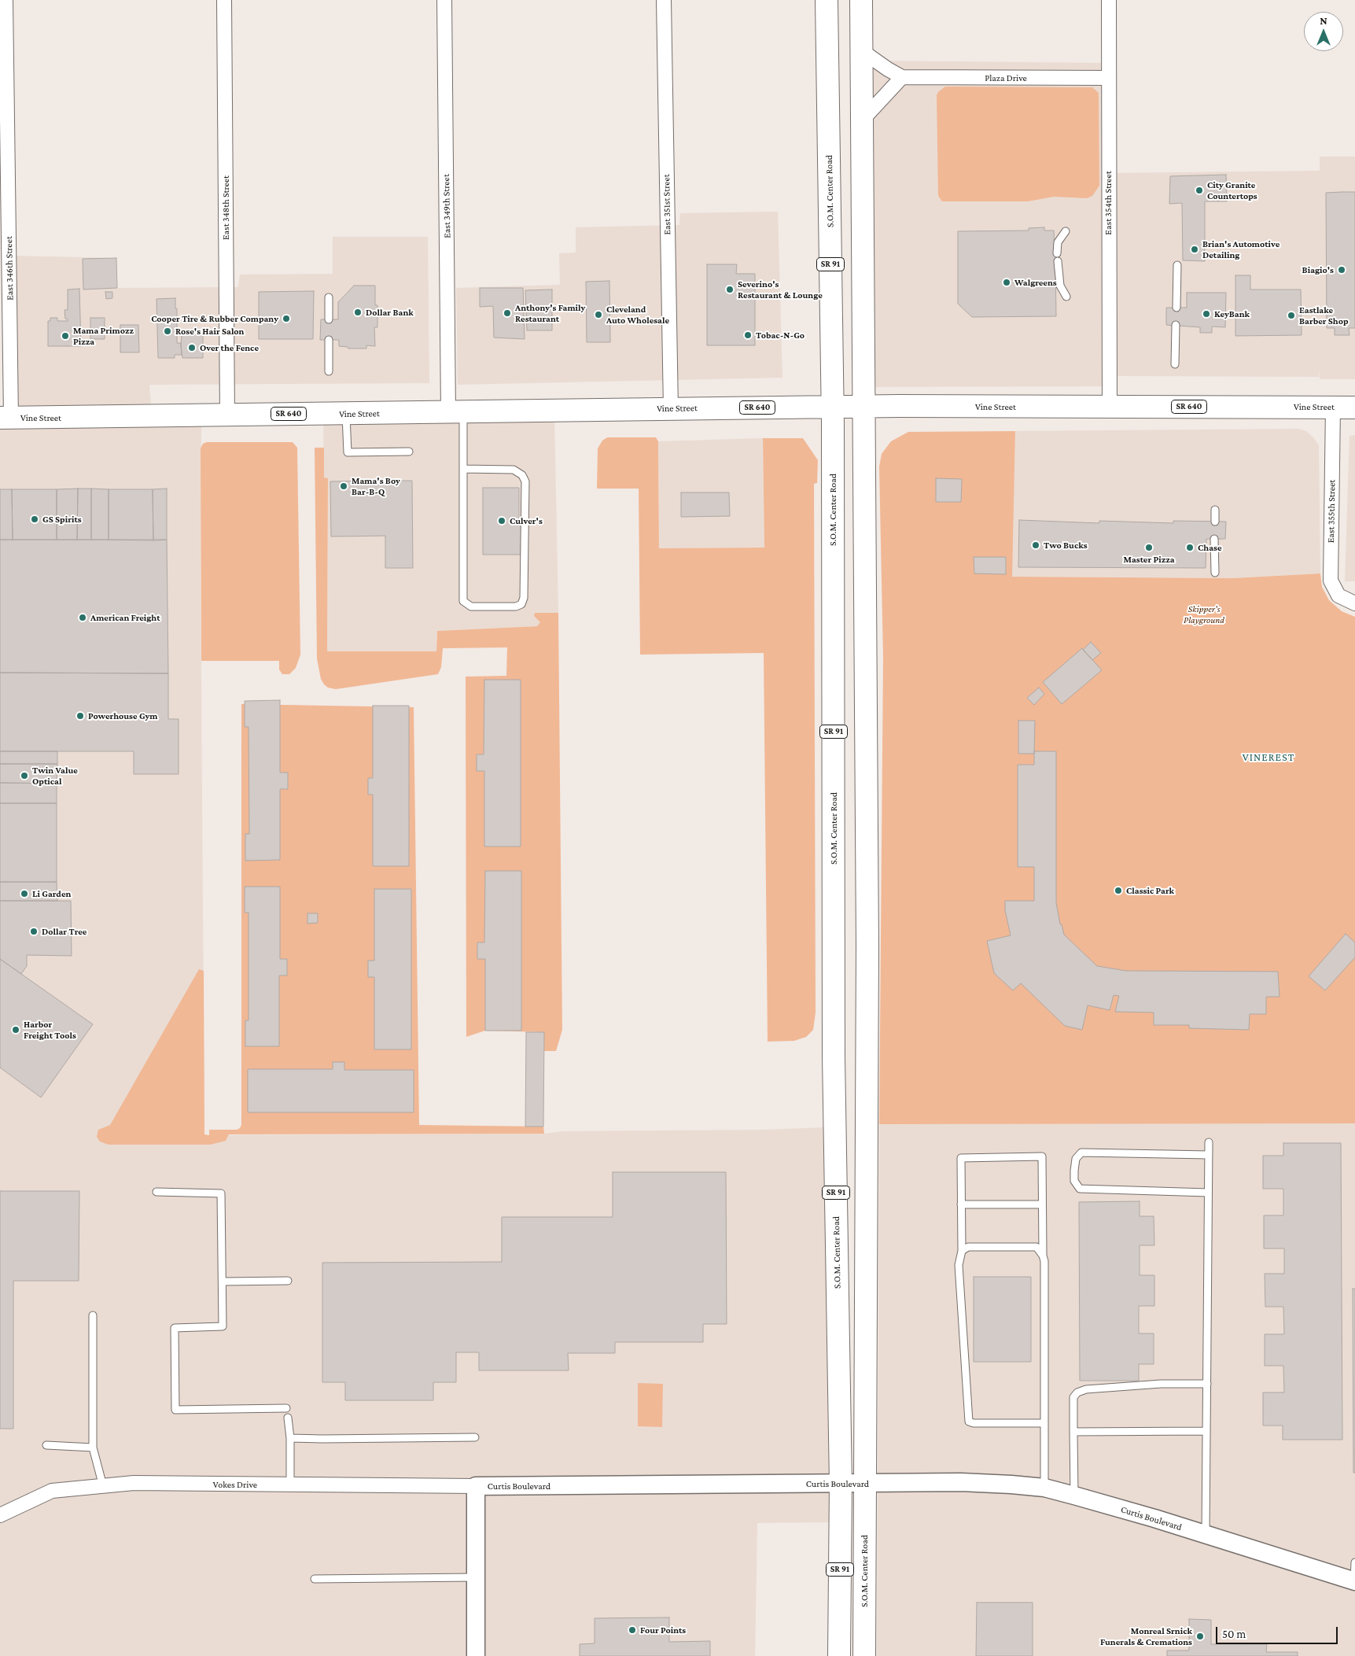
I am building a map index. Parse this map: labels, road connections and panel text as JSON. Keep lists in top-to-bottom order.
{
  "streets": {
    "main road": [
      "S.O.M. Center Road",
      "SR 91",
      "Vine Street",
      "SR 640"
    ],
    "street": [
      "Plaza Drive",
      "East 354th Street",
      "East 351st Street",
      "East 349th Street",
      "East 348th Street",
      "East 346th Street",
      "East 355th Street",
      "Curtis Boulevard",
      "Vokes Drive"
    ]
  },
  "crossings": [
    ["Plaza Drive", "S.O.M. Center Road"],
    ["Plaza Drive", "East 354th Street"],
    ["S.O.M. Center Road", "Vine Street"],
    ["S.O.M. Center Road", "Curtis Boulevard"],
    ["East 354th Street", "Vine Street"],
    ["East 351st Street", "Vine Street"],
    ["East 349th Street", "Vine Street"],
    ["East 348th Street", "Vine Street"],
    ["East 346th Street", "Vine Street"],
    ["Vine Street", "East 355th Street"],
    ["Curtis Boulevard", "Vokes Drive"]
  ],
  "districts": ["VINEREST"],
  "parks": ["Skipper's Playground"],
  "places": [
    "City Granite Countertops",
    "Brian's Automotive Detailing",
    "Biagio's",
    "Walgreens",
    "Severino's Restaurant & Lounge",
    "Dollar Bank",
    "Anthony's Family Restaurant",
    "KeyBank",
    "Cleveland Auto Wholesale",
    "Eastlake Barber Shop",
    "Cooper Tire & Rubber Company",
    "Rose's Hair Salon",
    "Tobac-N-Go",
    "Mama Primozz Pizza",
    "Over the Fence",
    "Mama's Boy Bar-B-Q",
    "GS Spirits",
    "Culver's",
    "Two Bucks",
    "Master Pizza",
    "Chase",
    "American Freight",
    "Powerhouse Gym",
    "Twin Value Optical",
    "Classic Park",
    "Li Garden",
    "Dollar Tree",
    "Harbor Freight Tools",
    "Four Points",
    "Monreal Srnick Funerals & Cremations"
  ],
  "scale_bar": "50 m",
  "north": "top"
}
